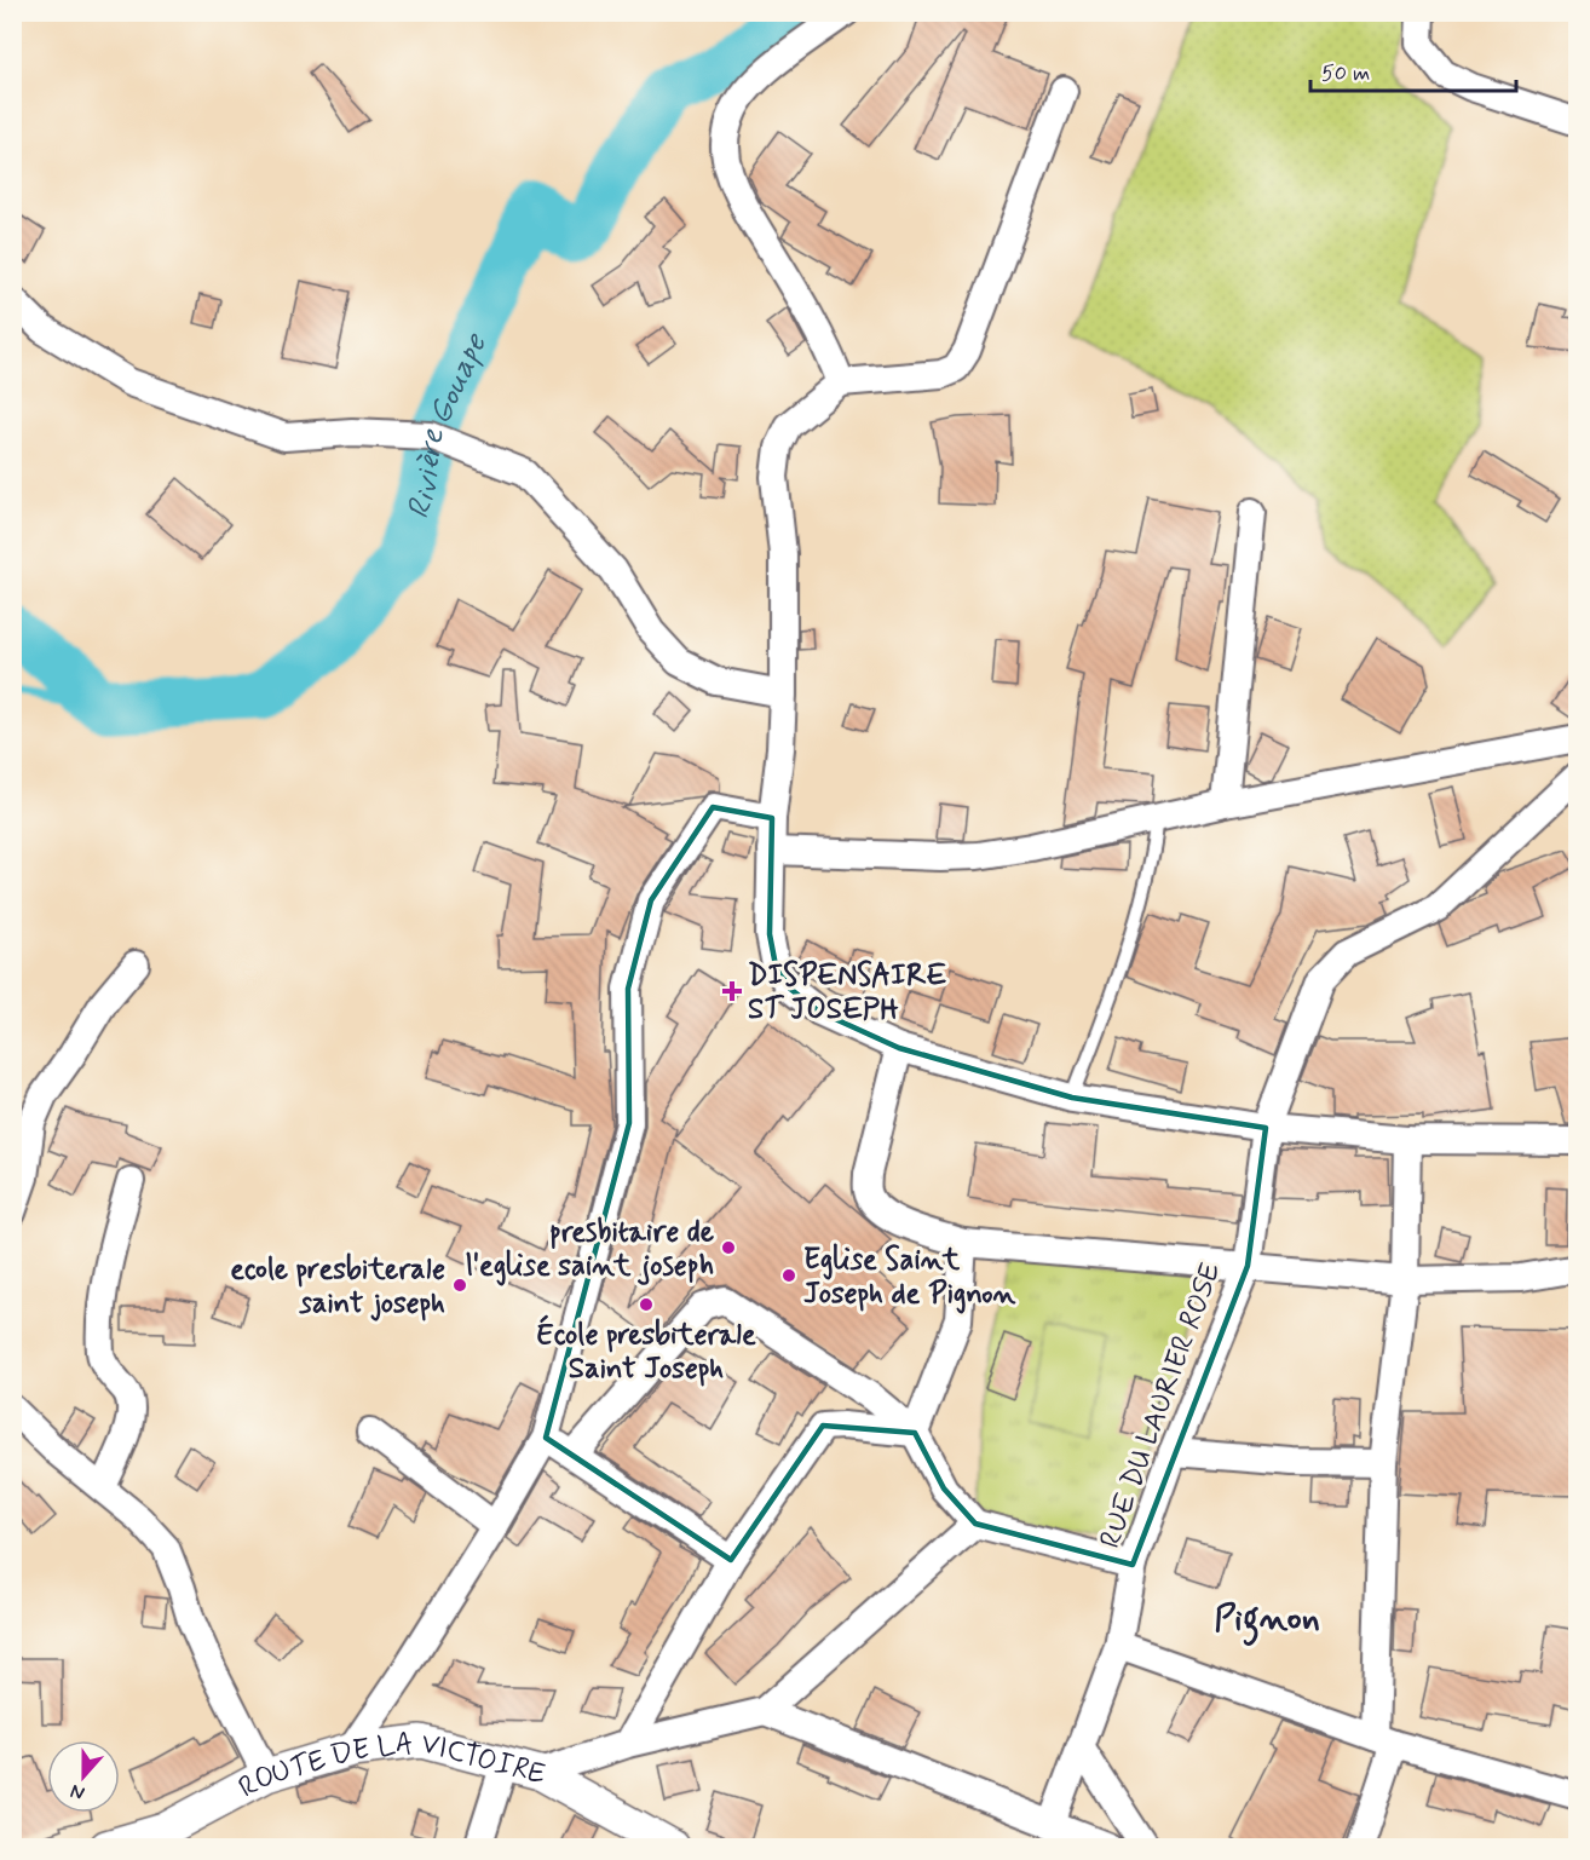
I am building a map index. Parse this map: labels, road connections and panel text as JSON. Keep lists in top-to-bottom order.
{
  "streets": {
    "street": ["RUE DU LAURIER ROSE", "ROUTE DE LA VICTOIRE"]
  },
  "districts": ["Pignon"],
  "water": ["Rivière Gouape"],
  "places": {
    "health": ["DISPENSAIRE ST JOSEPH"],
    "other": [
      "presbitaire de l'eglise saint joseph",
      "Eglise Saint Joseph de Pignon",
      "ecole presbiterale saint joseph",
      "École presbiterale Saint Joseph"
    ]
  },
  "scale_bar": "50 m",
  "north": "bottom"
}
